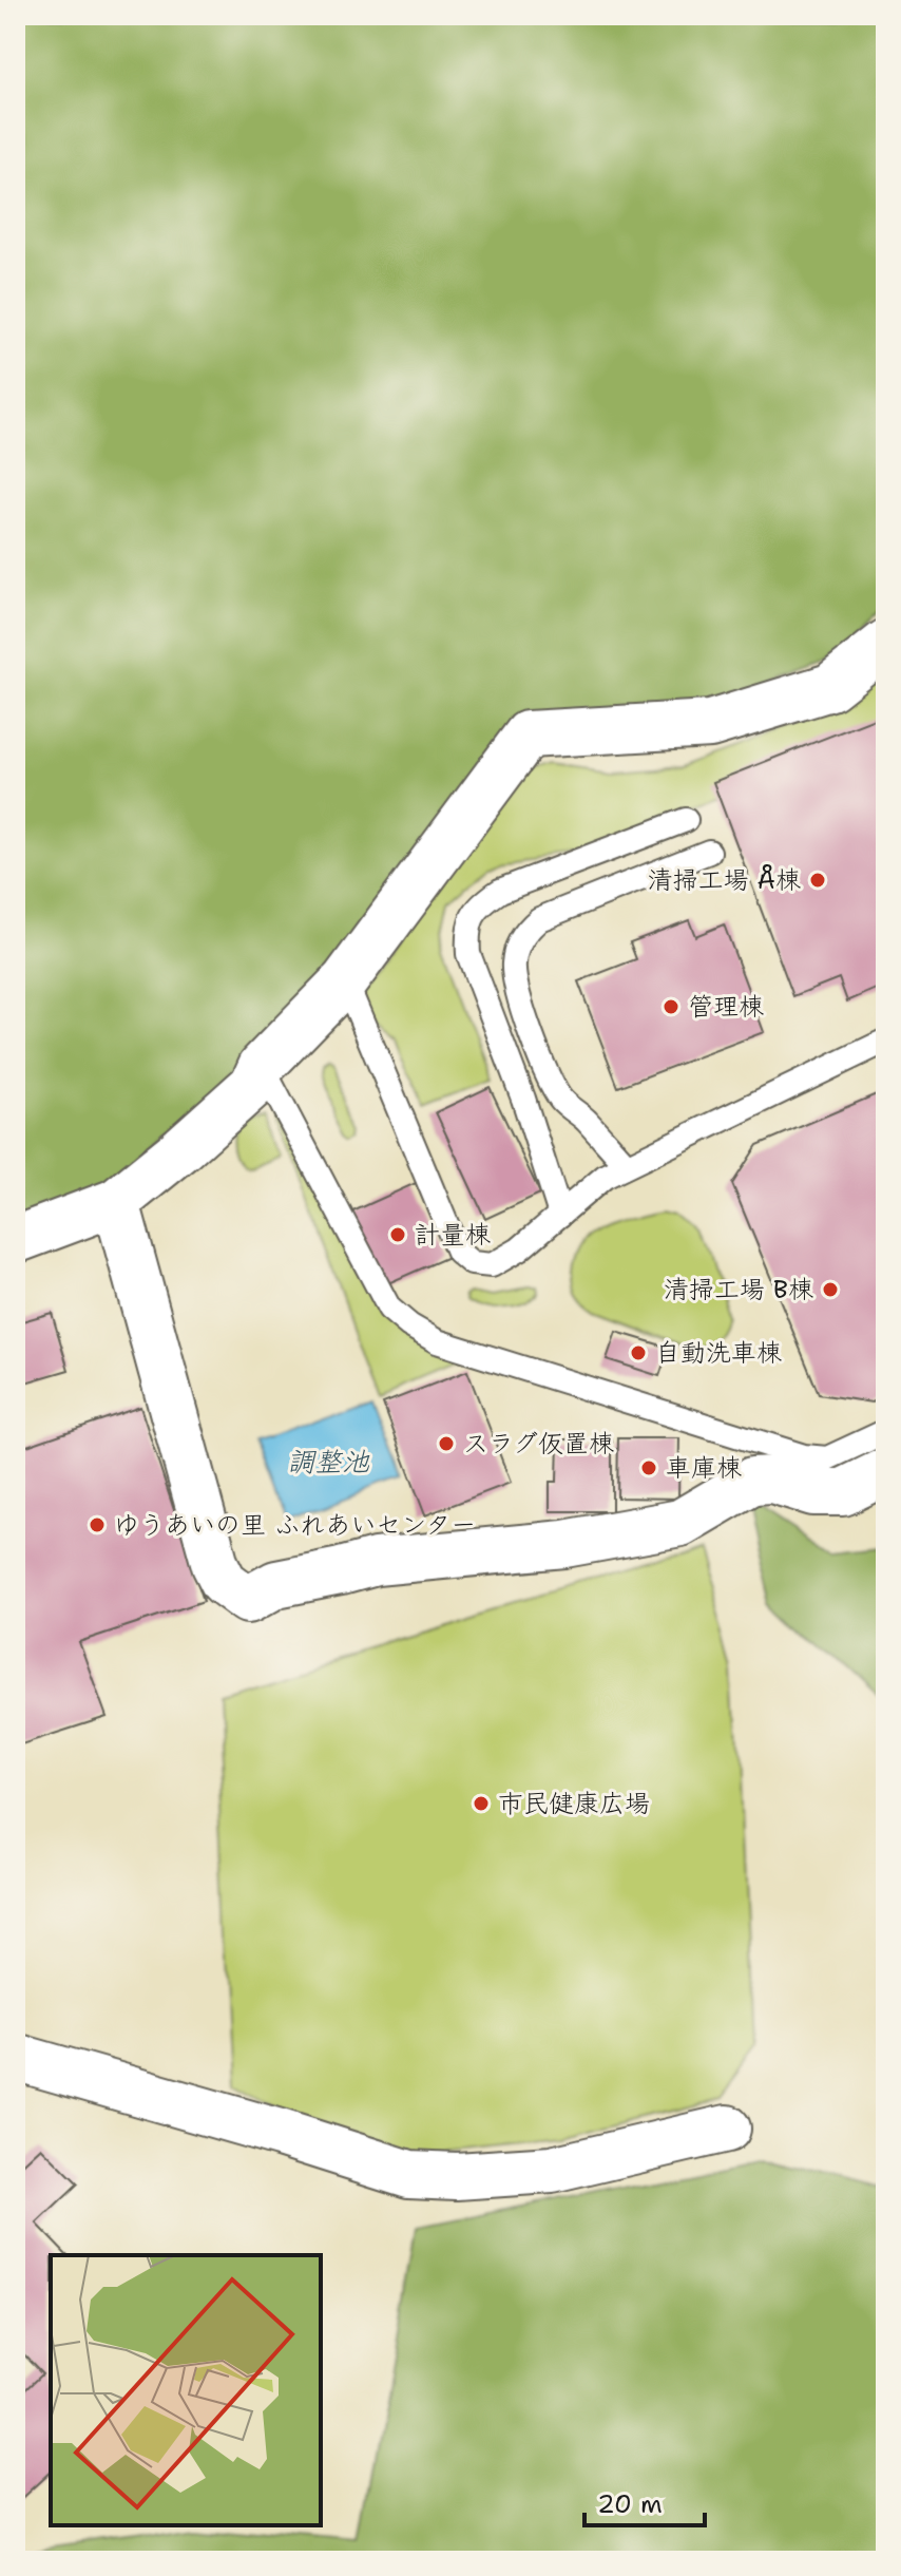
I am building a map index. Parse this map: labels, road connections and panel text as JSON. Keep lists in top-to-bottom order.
{
  "water": ["調整池"],
  "places": [
    "清掃工場 Å棟",
    "管理棟",
    "計量棟",
    "清掃工場 B棟",
    "自動洗車棟",
    "スラグ仮置棟",
    "車庫棟",
    "ゆうあいの里 ふれあいセンター",
    "市民健康広場"
  ],
  "scale_bar": "20 m"
}
